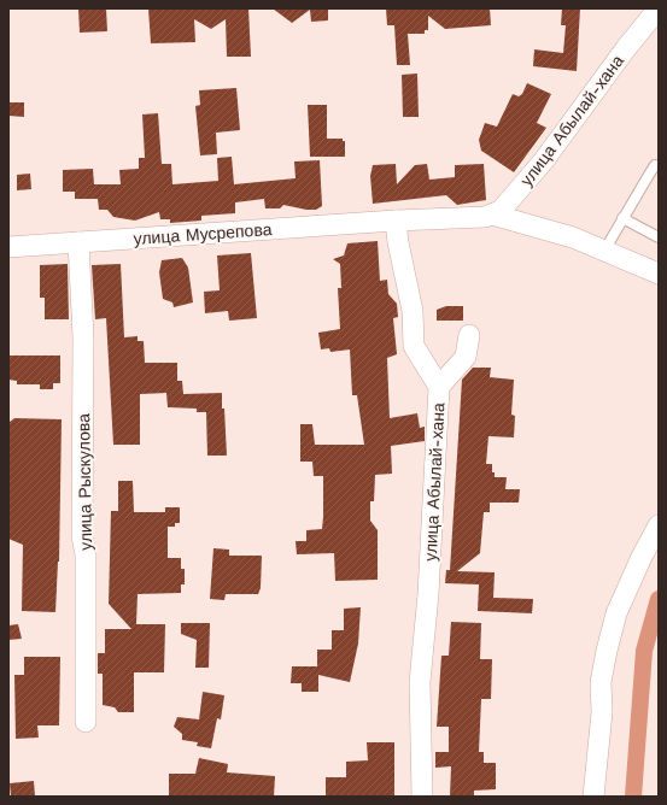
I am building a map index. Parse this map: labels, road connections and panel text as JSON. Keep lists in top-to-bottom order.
{
  "streets": {
    "street": ["улица Абылай-хана", "улица Мусрепова", "улица Рыскулова"]
  },
  "crossings": [
    ["улица Абылай-хана", "улица Мусрепова"],
    ["улица Мусрепова", "улица Рыскулова"]
  ]
}
